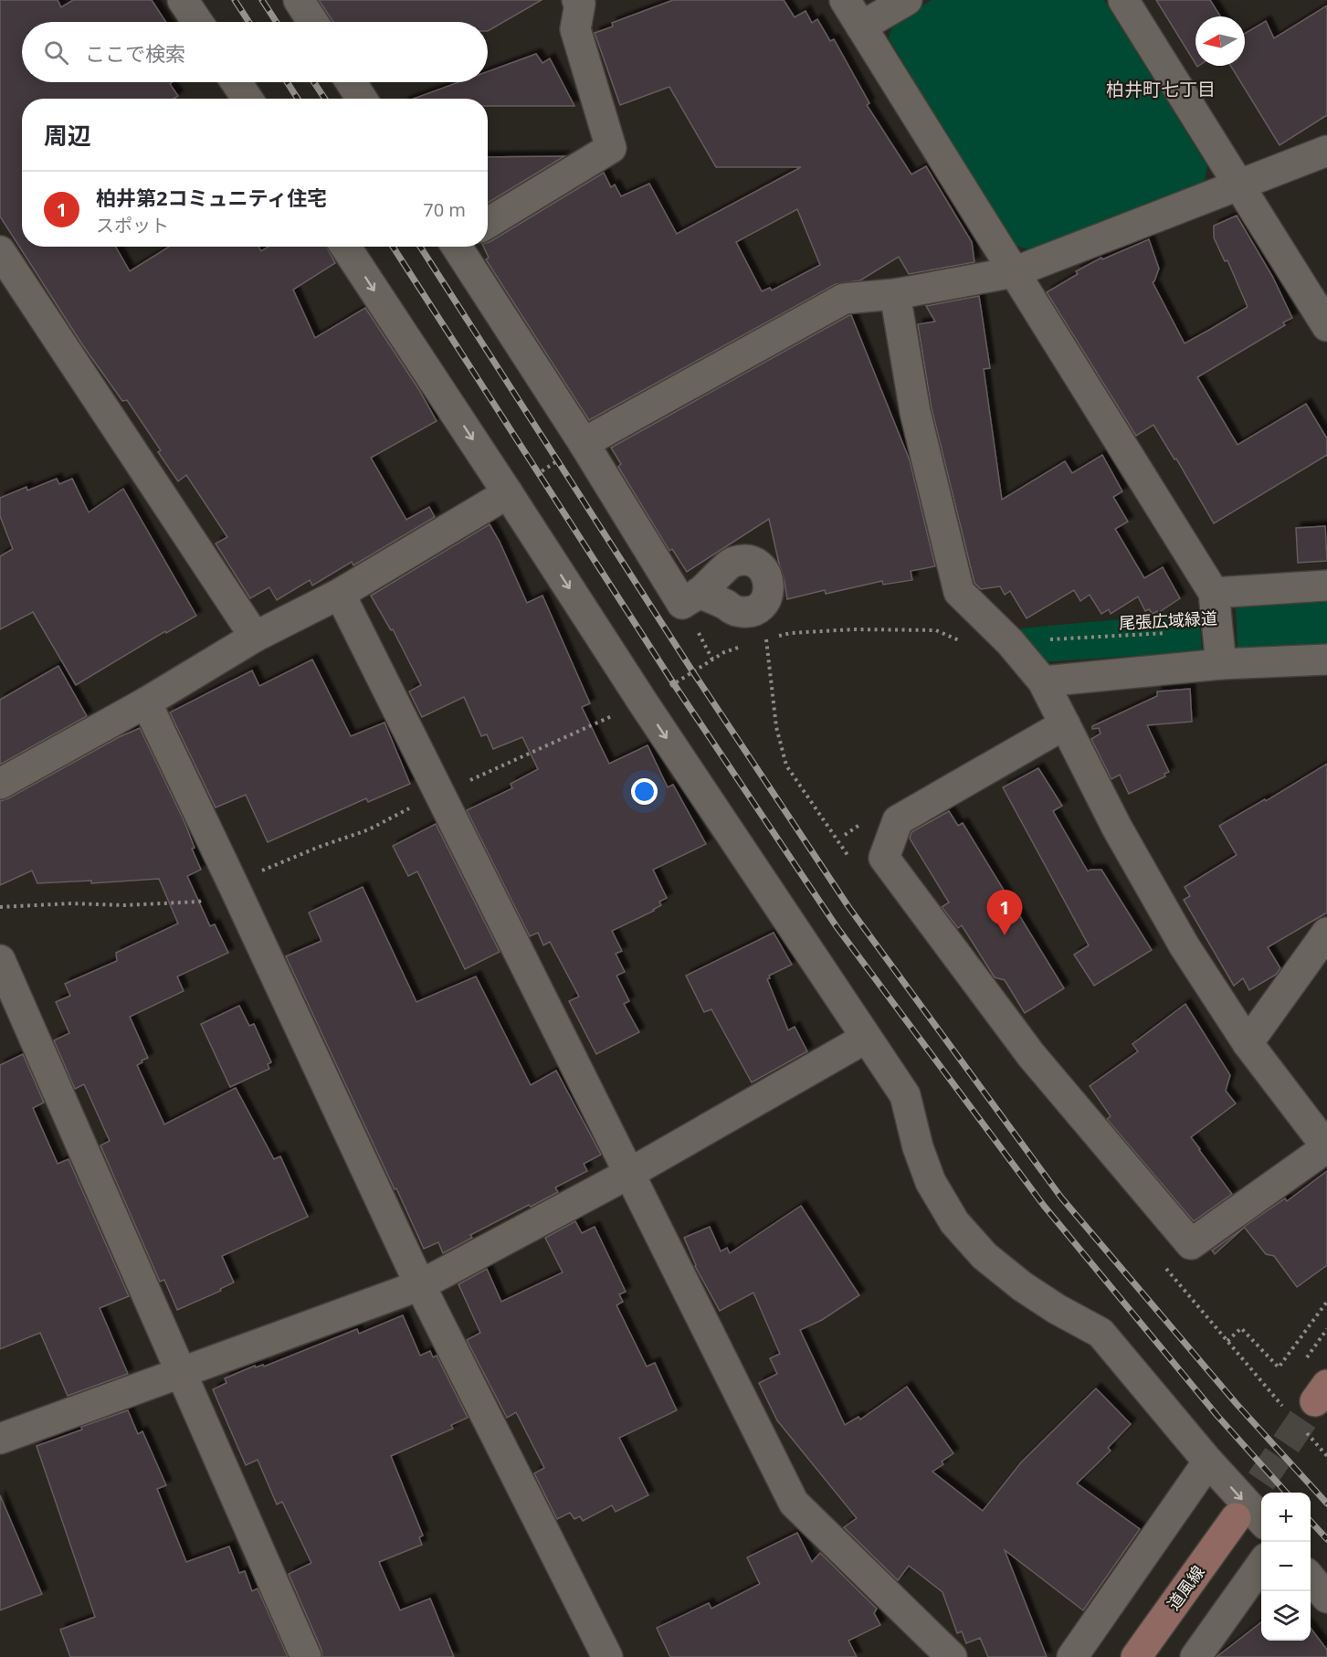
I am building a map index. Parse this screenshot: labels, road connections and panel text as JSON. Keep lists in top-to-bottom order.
{
  "streets": {
    "street": ["道風線"],
    "path": ["尾張広域緑道"]
  },
  "districts": ["柏井町七丁目"],
  "north": "left",
  "page": {
    "search": "ここで検索",
    "heading": "周辺",
    "list": [
      {
        "mark": "1",
        "name": "柏井第2コミュニティ住宅",
        "note": "スポット",
        "value": "70 m"
      }
    ],
    "pins": "1",
    "map_buttons": ["+", "−"]
  }
}
